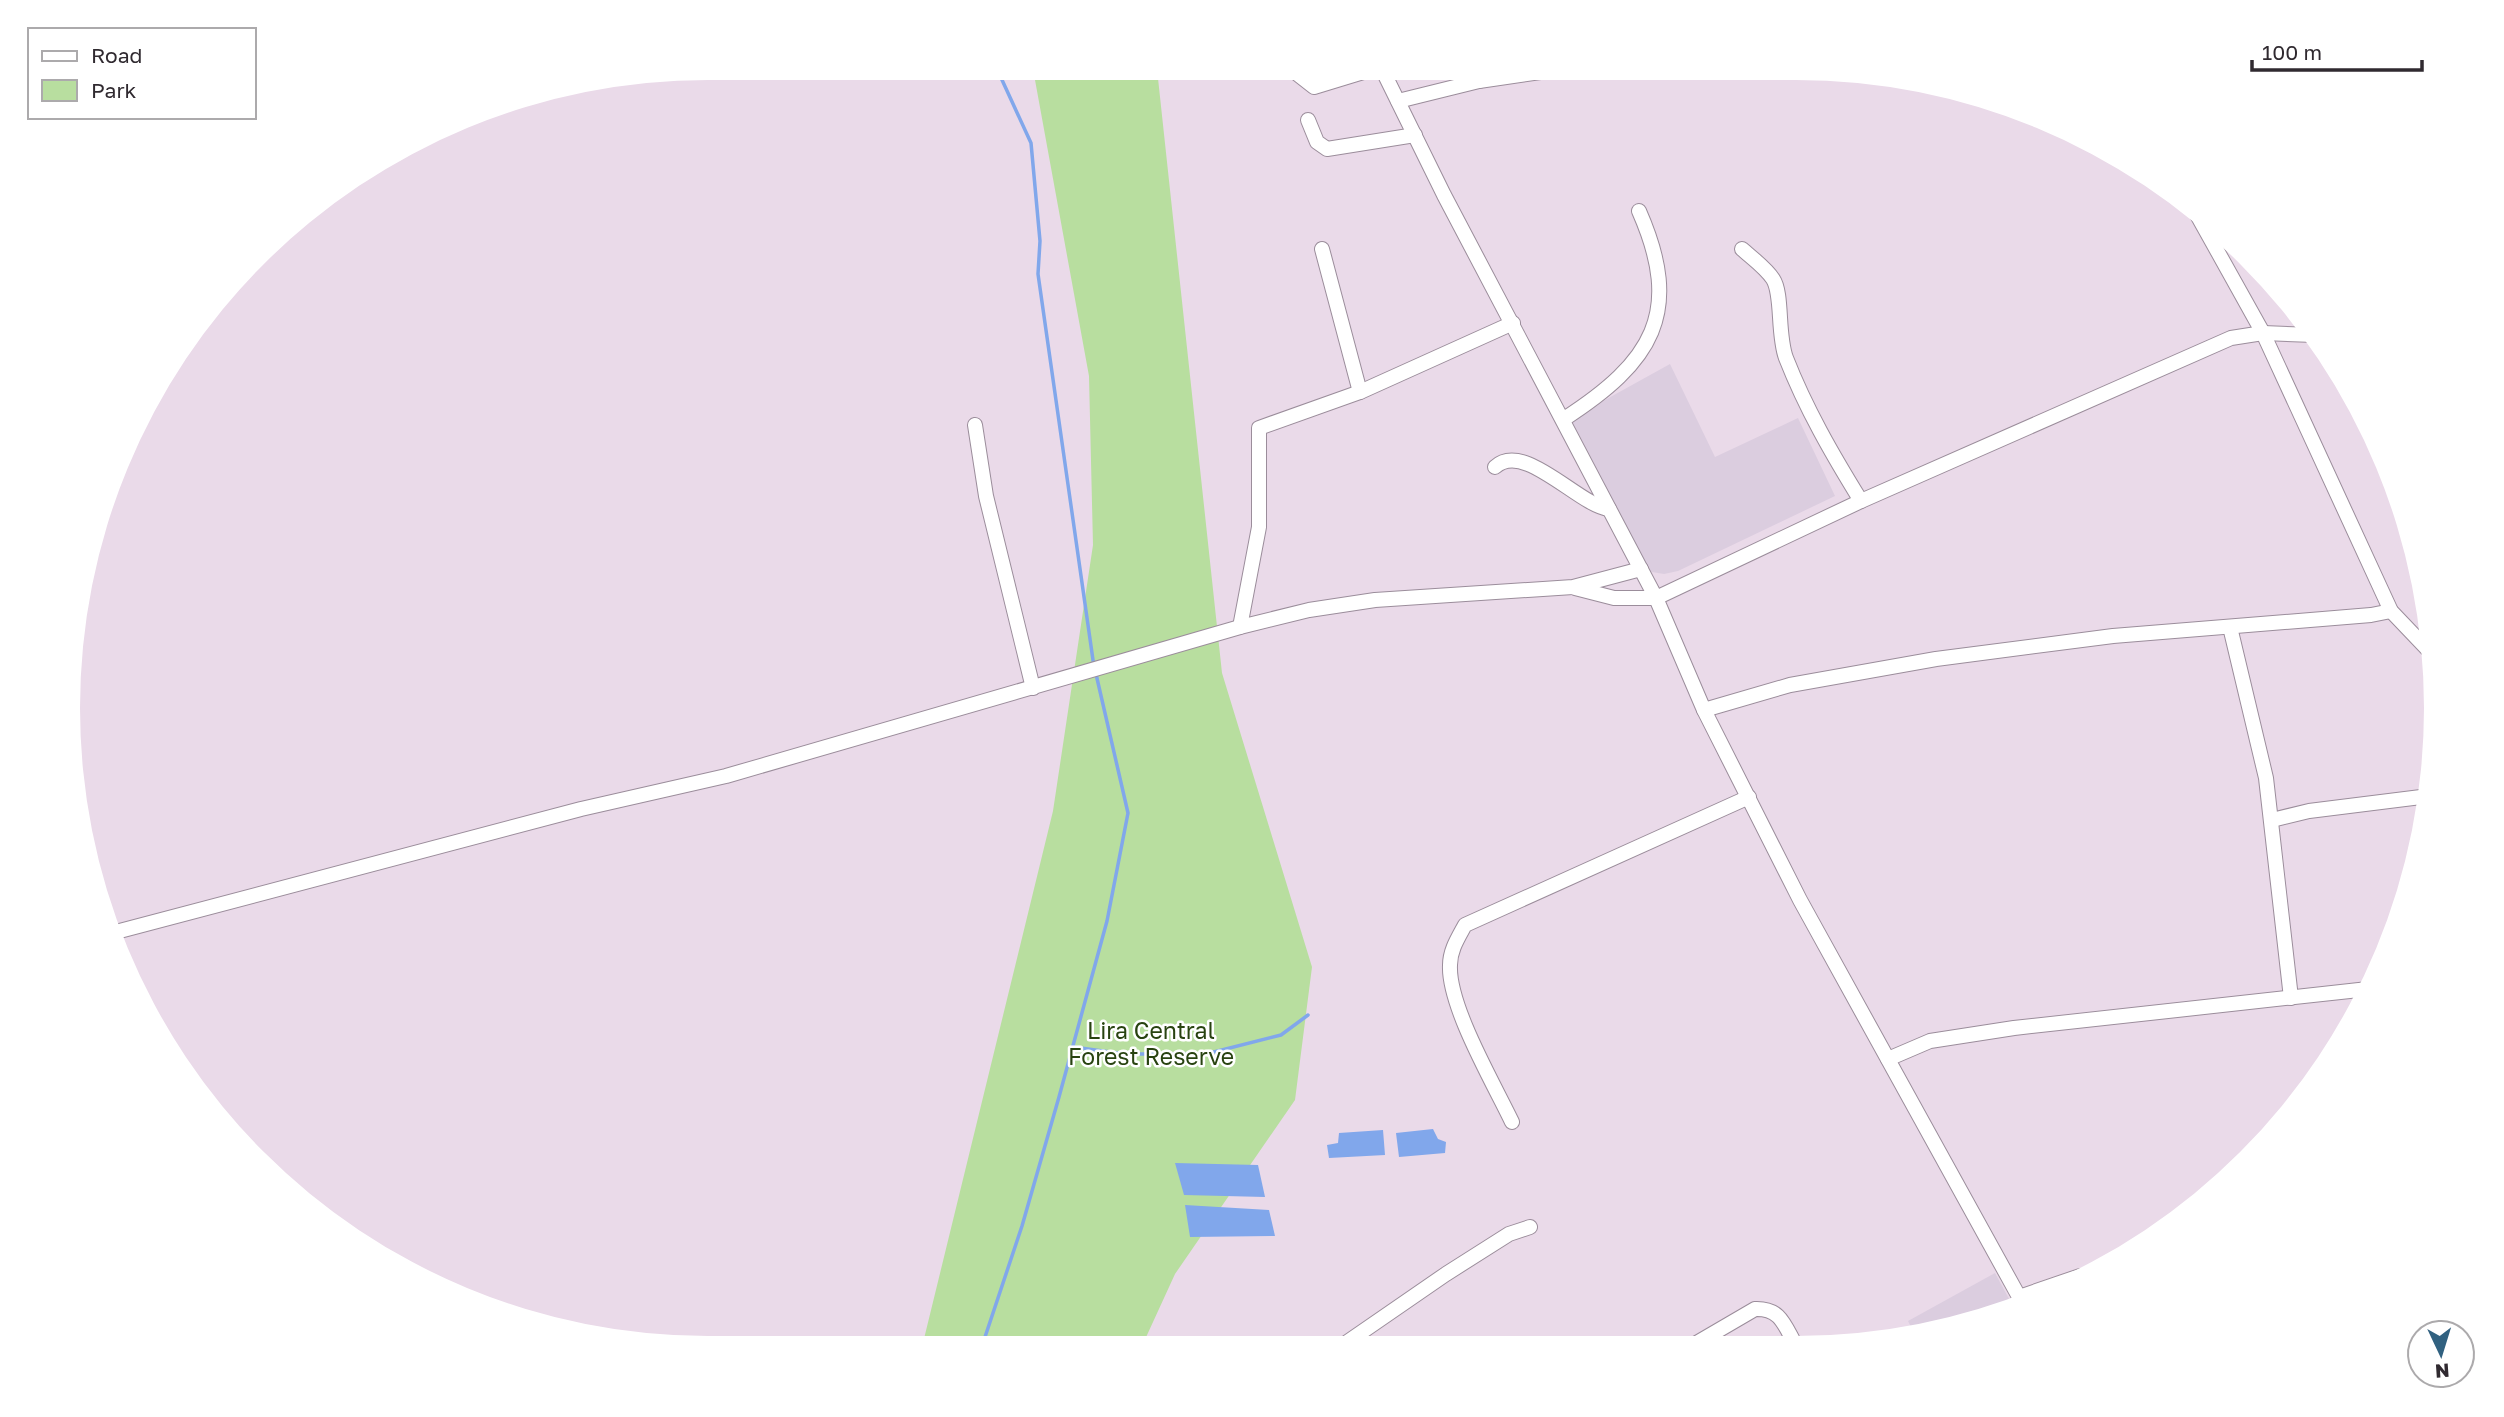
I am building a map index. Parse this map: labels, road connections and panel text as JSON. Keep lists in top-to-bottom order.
{
  "parks": ["Lira Central Forest Reserve"],
  "legend": ["Road", "Park"],
  "scale_bar": "100 m",
  "north": "bottom"
}
